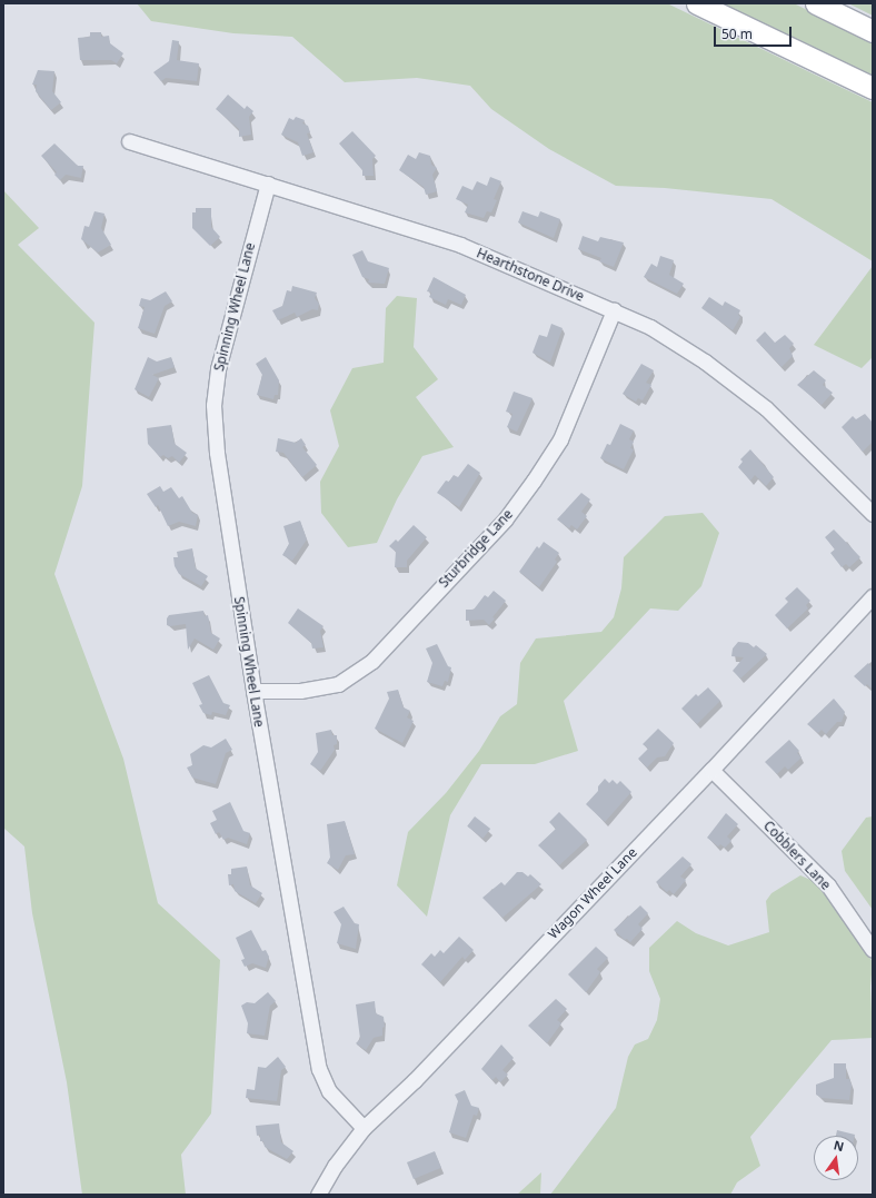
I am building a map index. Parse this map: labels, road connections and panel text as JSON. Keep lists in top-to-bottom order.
{
  "streets": {
    "street": [
      "Hearthstone Drive",
      "Spinning Wheel Lane",
      "Sturbridge Lane",
      "Cobblers Lane",
      "Wagon Wheel Lane"
    ]
  },
  "crossings": [
    ["Hearthstone Drive", "Spinning Wheel Lane"],
    ["Hearthstone Drive", "Sturbridge Lane"],
    ["Spinning Wheel Lane", "Sturbridge Lane"],
    ["Spinning Wheel Lane", "Wagon Wheel Lane"],
    ["Cobblers Lane", "Wagon Wheel Lane"]
  ],
  "scale_bar": "50 m",
  "north": "top"
}
